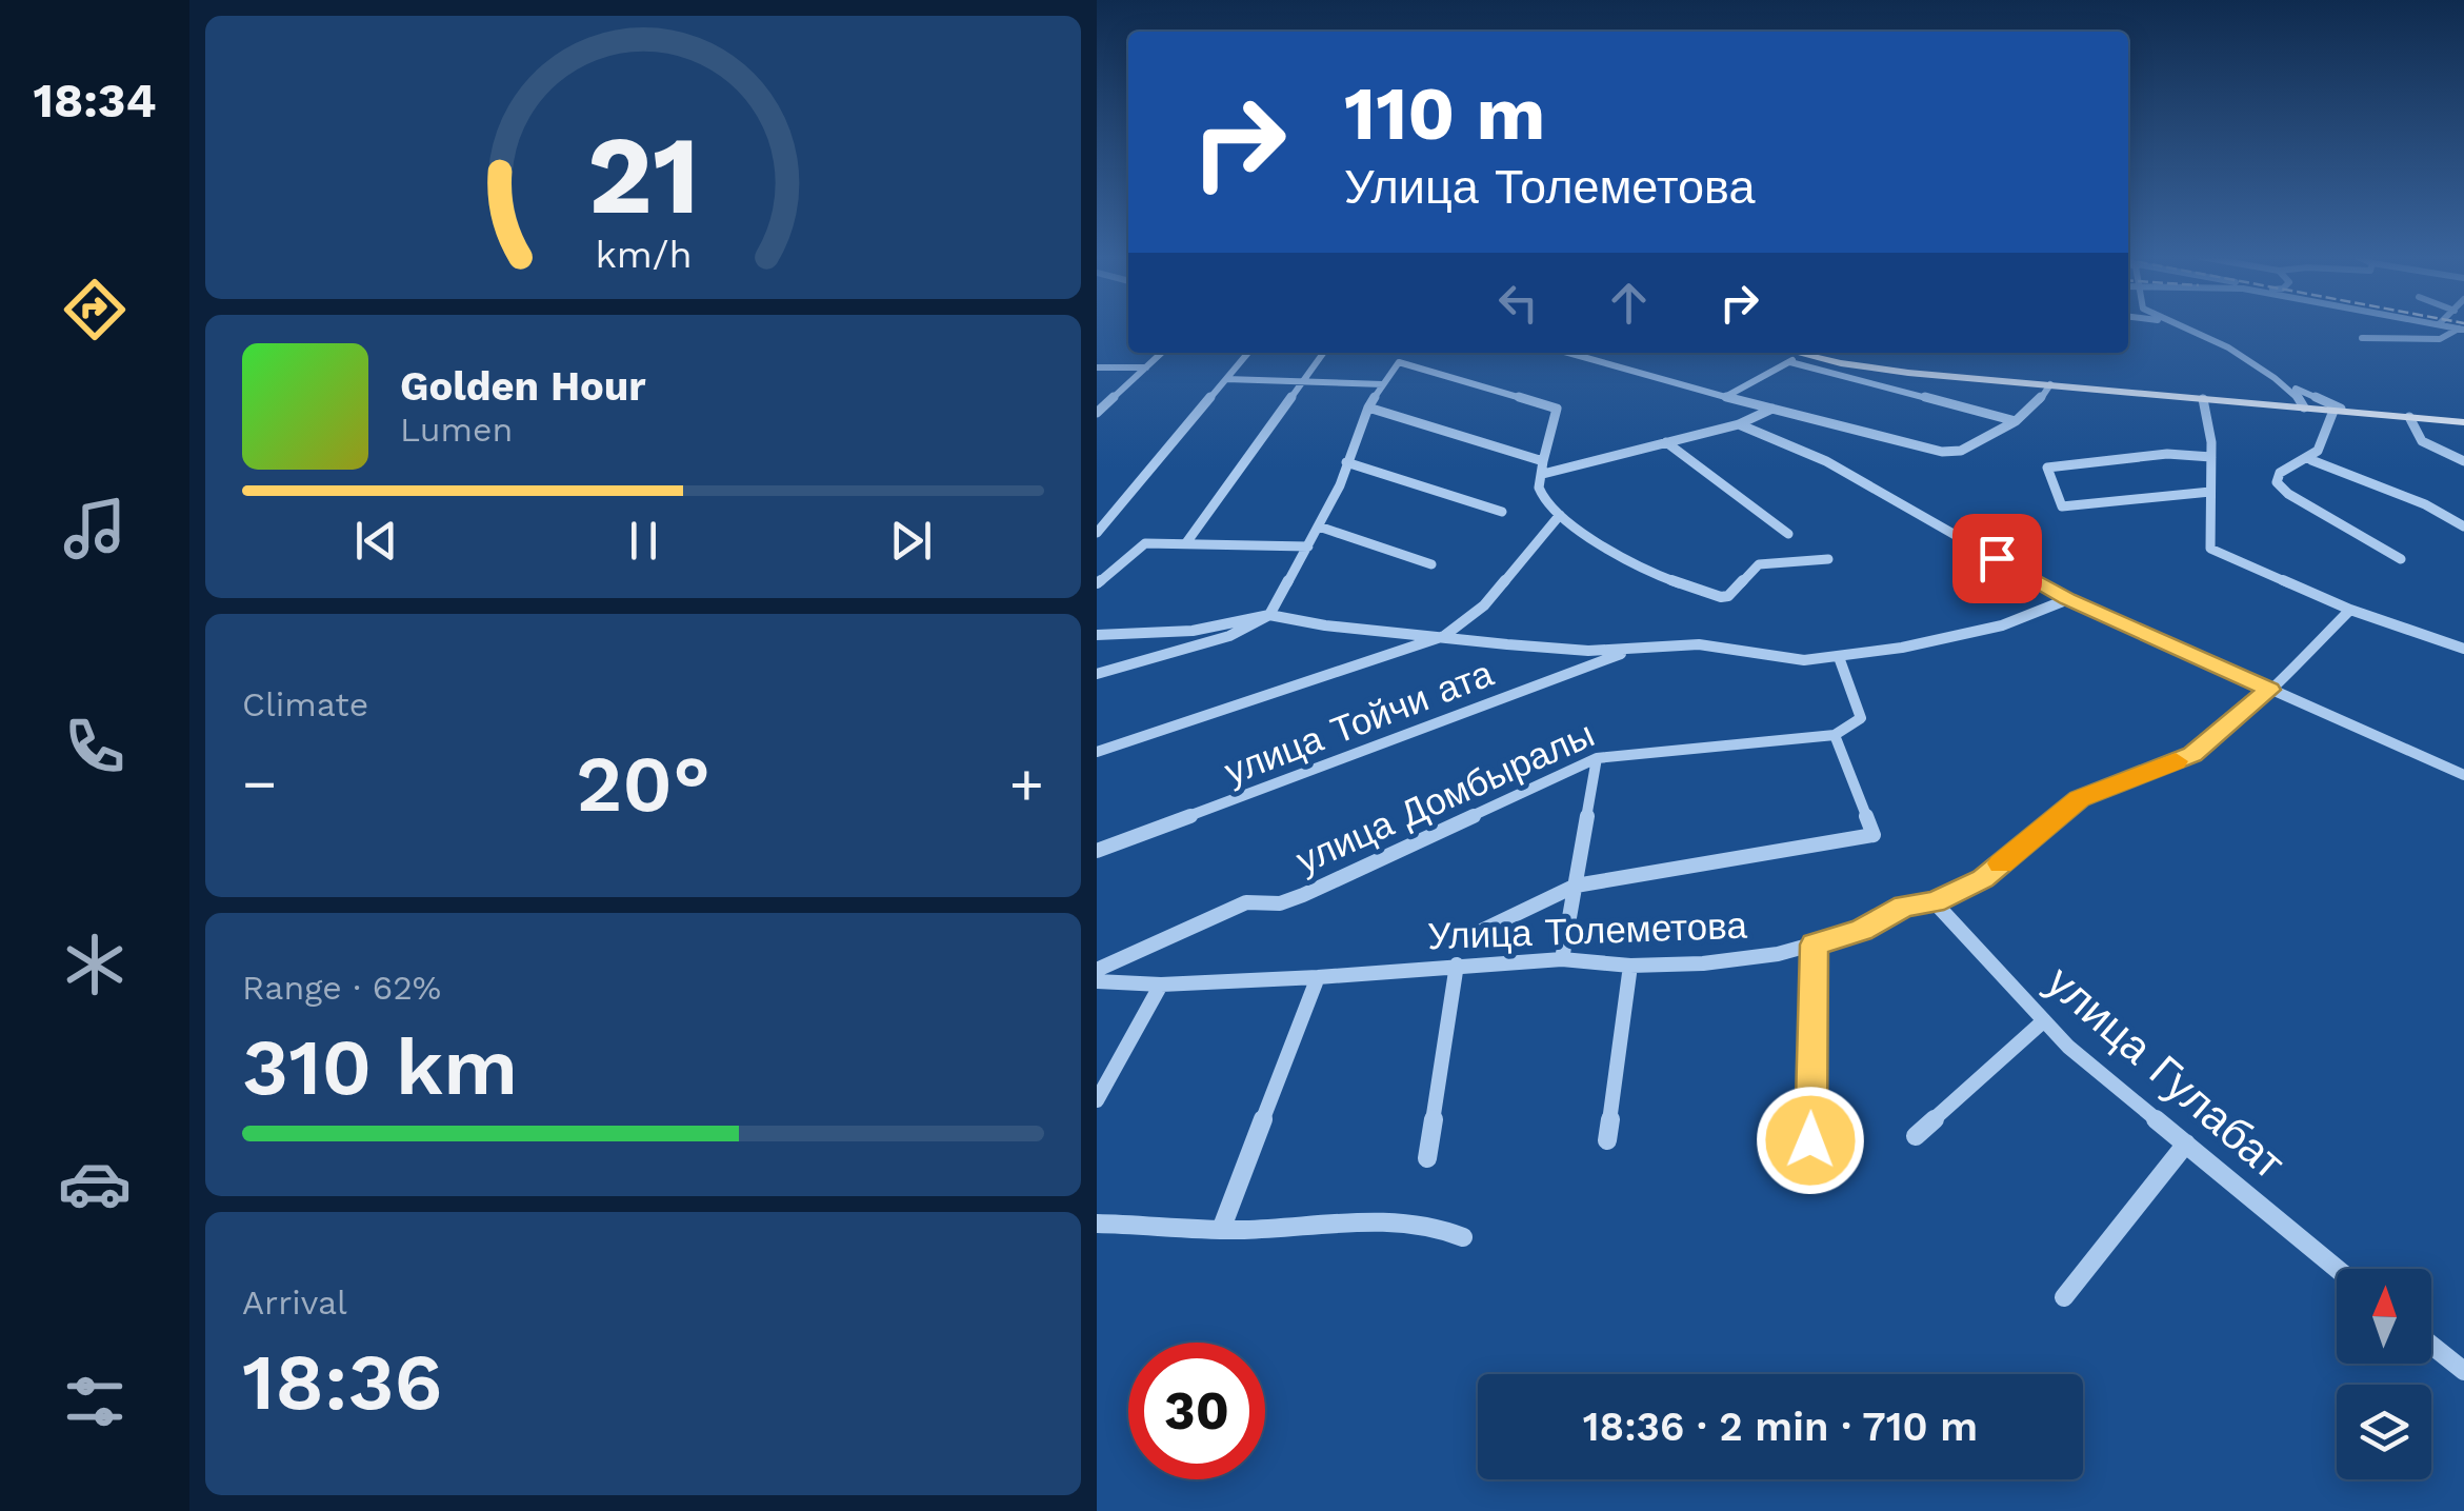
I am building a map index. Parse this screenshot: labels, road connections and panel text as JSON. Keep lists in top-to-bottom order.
{
  "streets": {
    "street": [
      "улица Тойчи ата",
      "улица Домбыралы",
      "Улица Толеметова",
      "улица Гулабат"
    ]
  },
  "crossings": [
    ["Улица Толеметова", "улица Гулабат"]
  ],
  "north": "top",
  "page": {
    "tabs": "18:34",
    "turn": ["110 m", "Улица Толеметова"],
    "song": ["Golden Hour", "Lumen"],
    "tile": [
      "Climate",
      ["Range · 62%", "310 km"],
      ["Arrival", "18:36"]
    ],
    "heat": ["−", "20°", "+"],
    "limit": "30",
    "trip": "18:36 · 2 min · 710 m",
    "gauge": ["21", "km/h"]
  }
}
